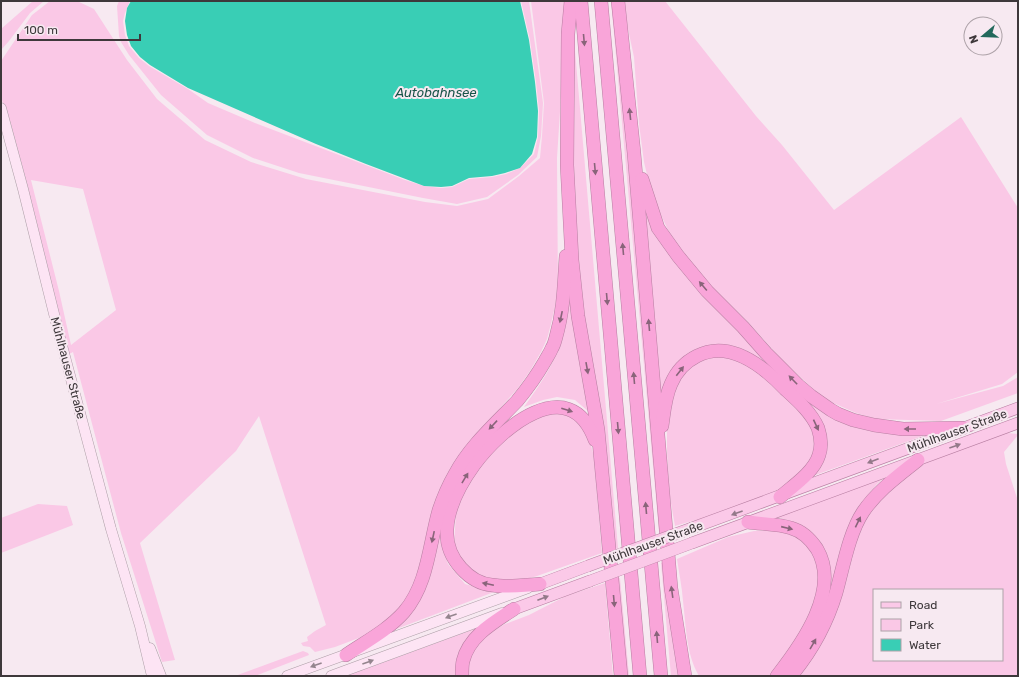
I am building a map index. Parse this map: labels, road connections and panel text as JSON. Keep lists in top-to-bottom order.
{
  "streets": {
    "main road": ["Mühlhauser Straße"]
  },
  "water": ["Autobahnsee"],
  "legend": ["Road", "Park", "Water"],
  "scale_bar": "100 m",
  "north": "left"
}
